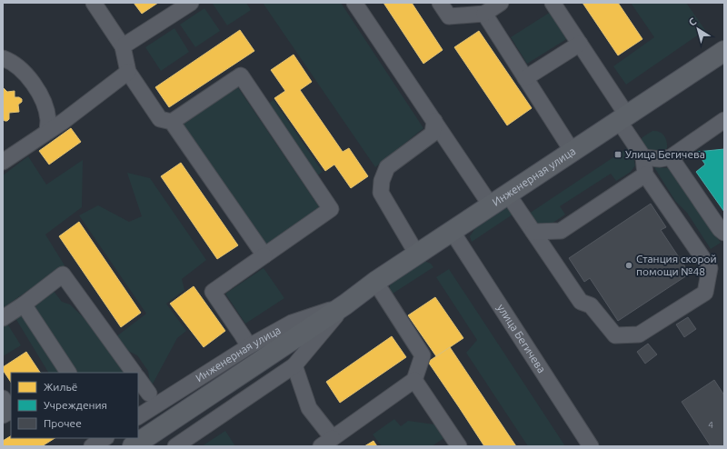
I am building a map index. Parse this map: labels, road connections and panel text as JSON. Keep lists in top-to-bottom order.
{
  "streets": {
    "main road": ["Инженерная улица"],
    "street": ["улица Бегичева"]
  },
  "crossings": [
    ["Инженерная улица", "улица Бегичева"]
  ],
  "places": {
    "transit": ["Улица Бегичева"],
    "other": ["Станция скорой помощи №48"]
  },
  "house_numbers": ["4"],
  "legend": ["Жильё", "Учреждения", "Прочее"],
  "north": "top left"
}
